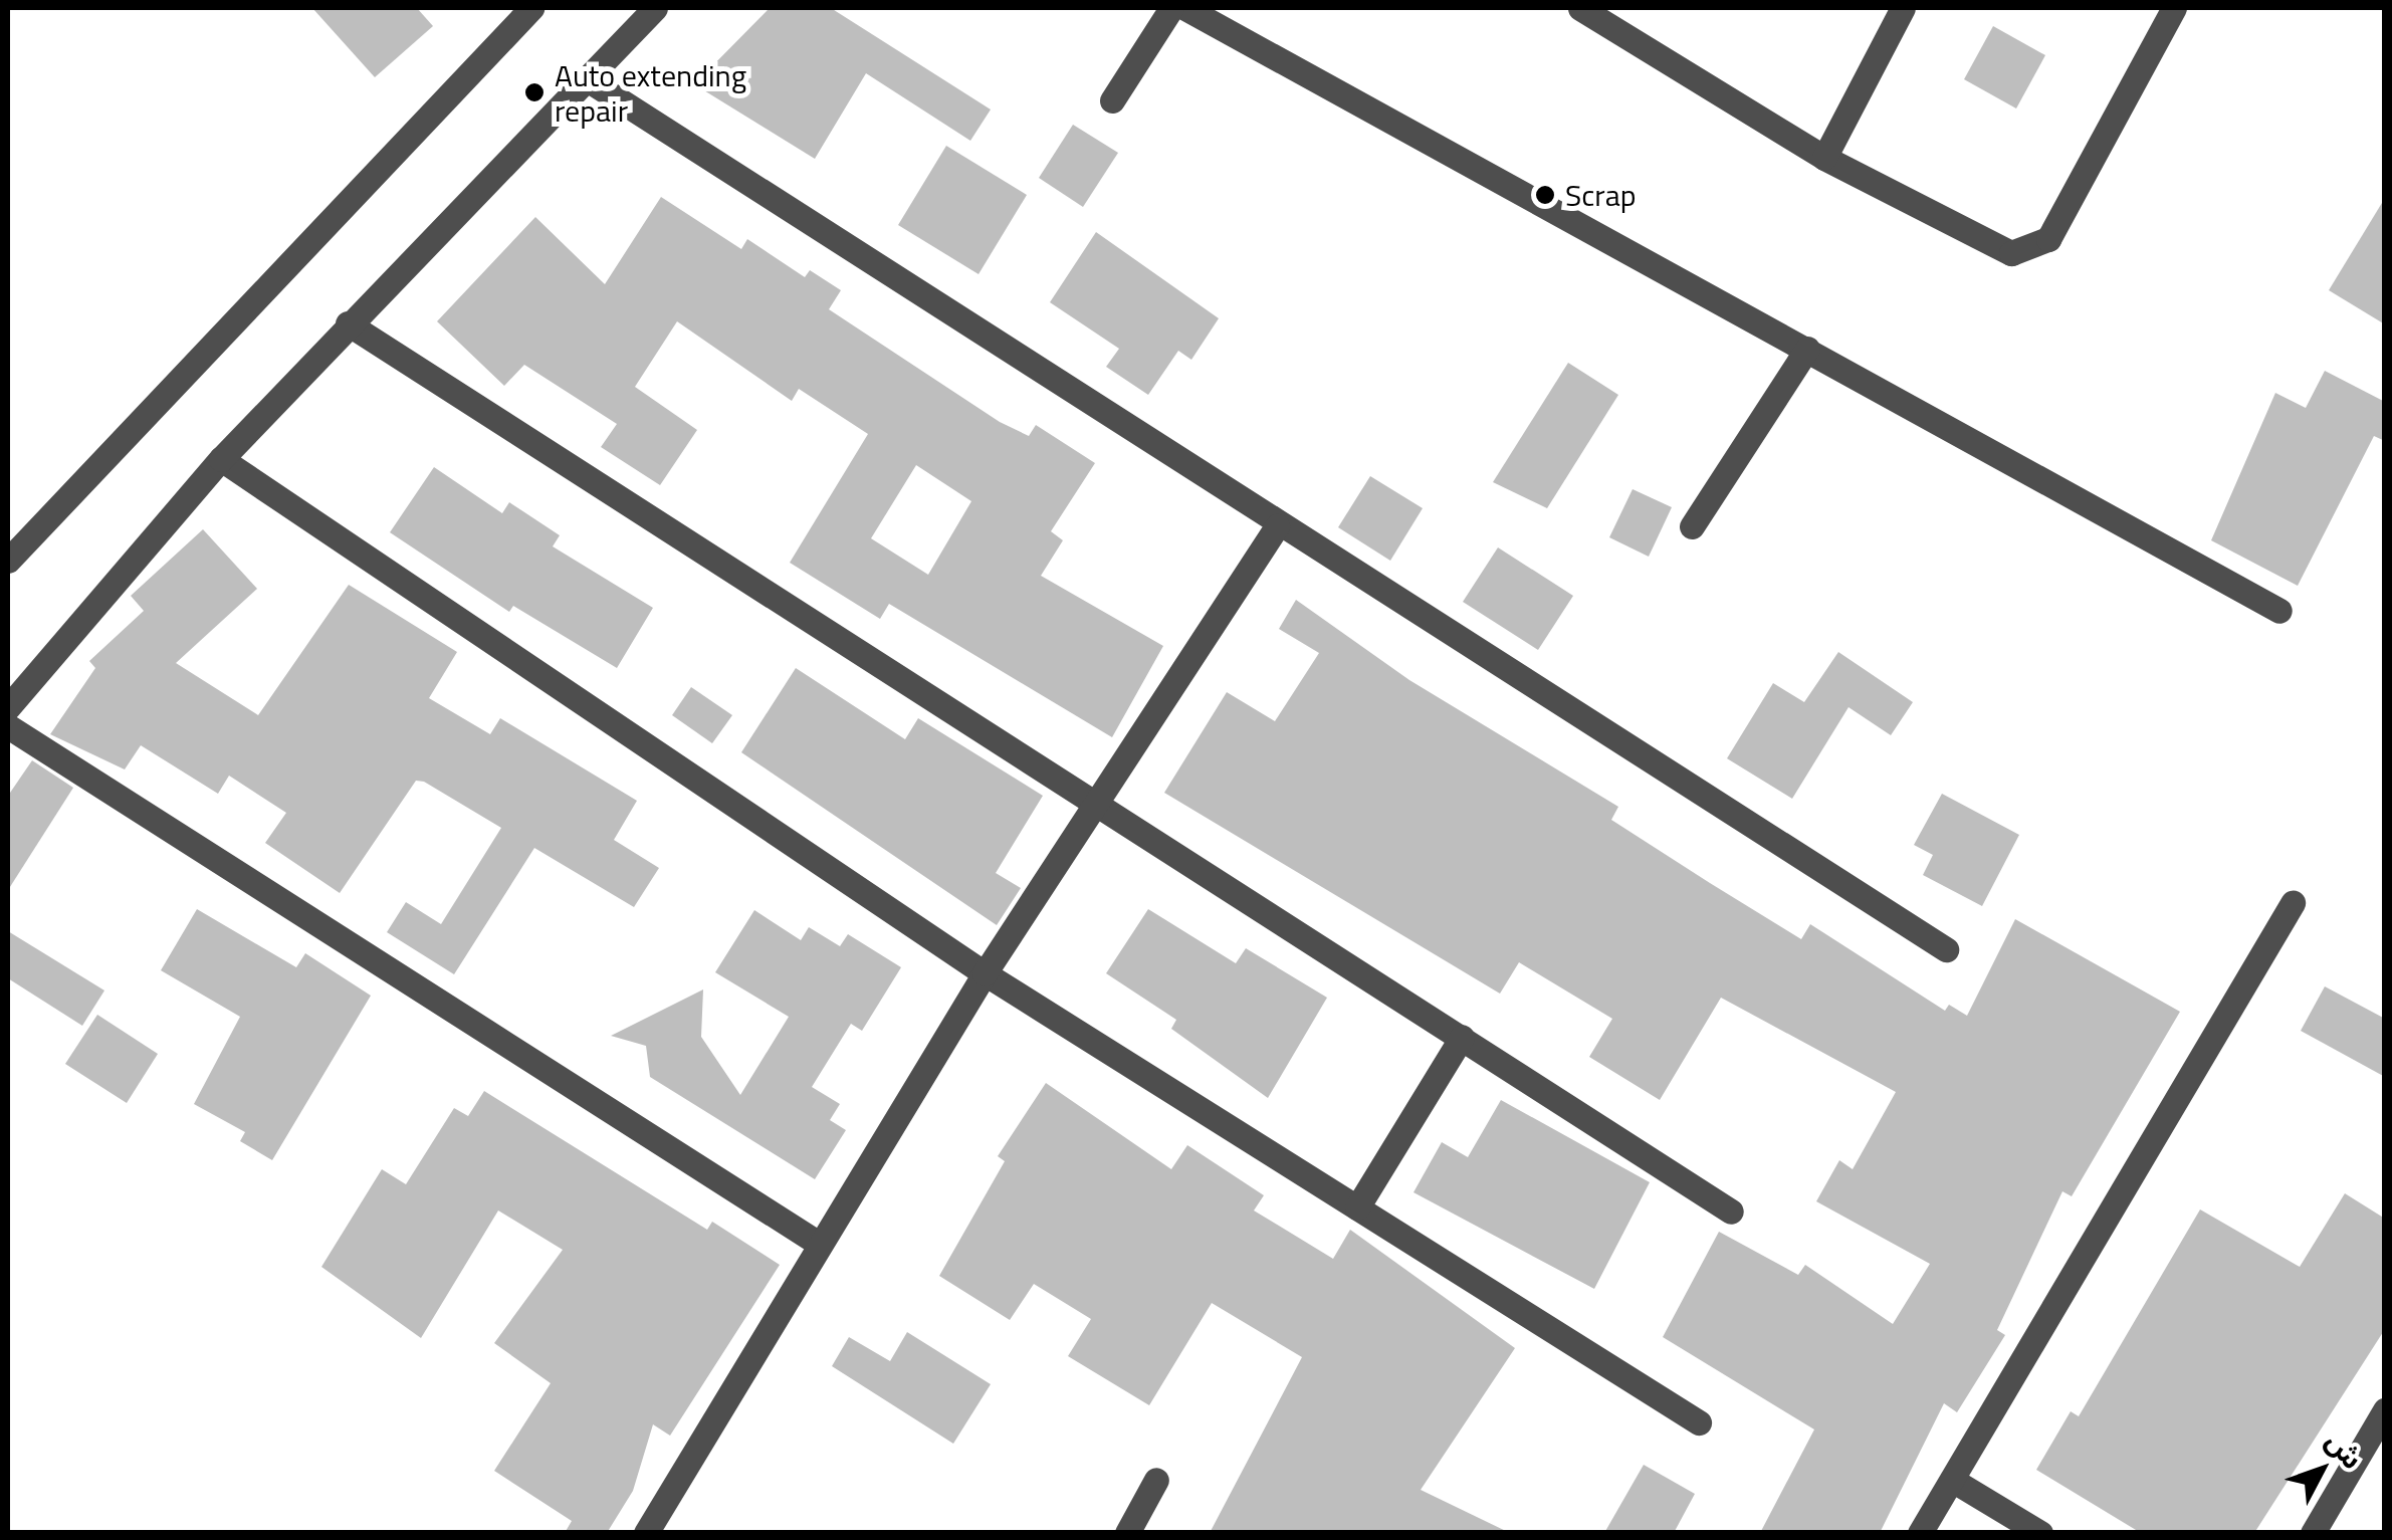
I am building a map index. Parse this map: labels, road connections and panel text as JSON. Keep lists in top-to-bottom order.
{
  "places": ["Auto extending repair", "Scrap"],
  "north": "top right"
}
